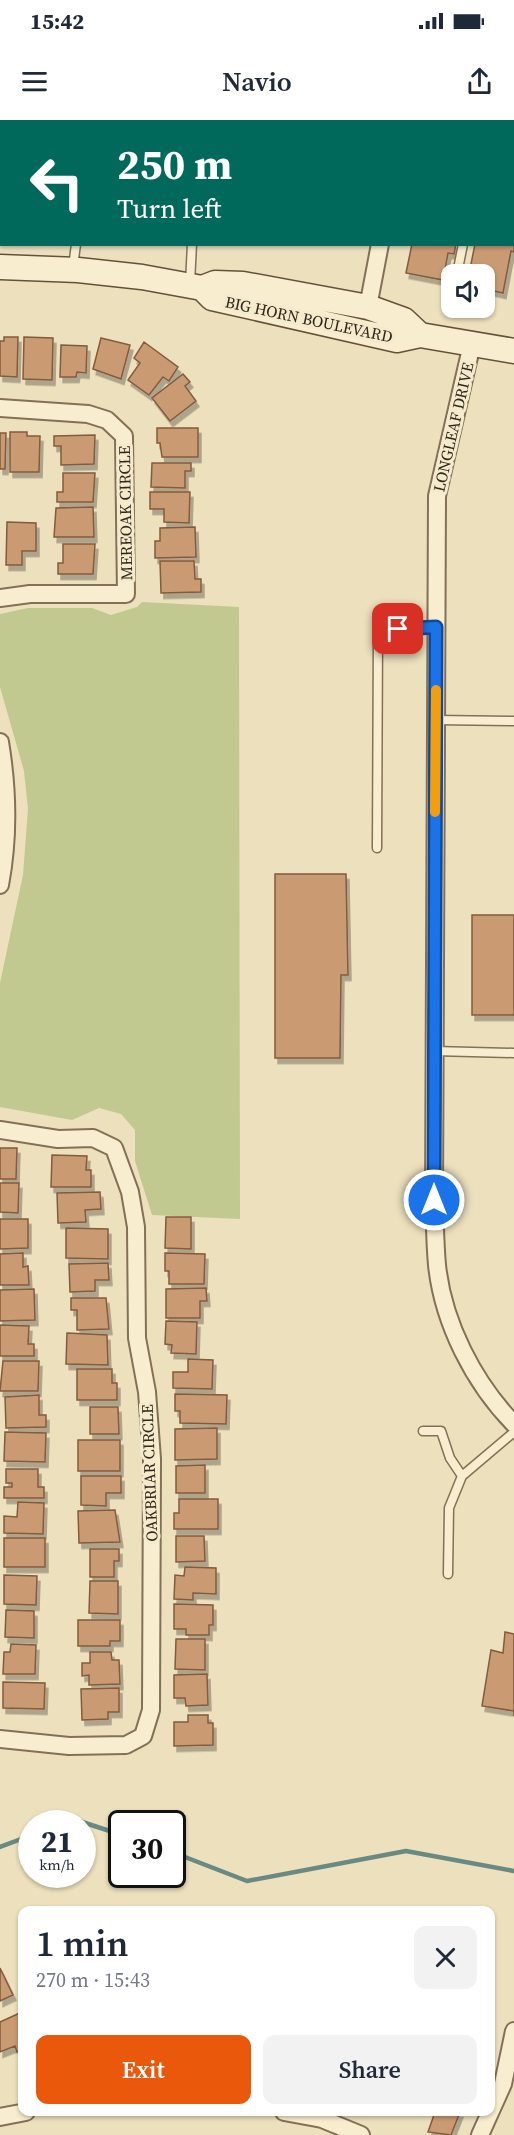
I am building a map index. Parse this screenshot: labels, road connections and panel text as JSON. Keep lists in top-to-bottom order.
{
  "streets": {
    "main road": ["BIG HORN BOULEVARD"],
    "street": ["LONGLEAF DRIVE", "MEREOAK CIRCLE", "OAKBRIAR CIRCLE"]
  },
  "crossings": [
    ["BIG HORN BOULEVARD", "LONGLEAF DRIVE"]
  ],
  "page": {
    "status": "15:42",
    "header": "Navio",
    "turn": ["250 m", "Turn left"],
    "speed": "21 km/h",
    "limit": "30",
    "heading": ["1 min", "270 m · 15:43"],
    "buttons": ["Exit", "Share"]
  }
}
